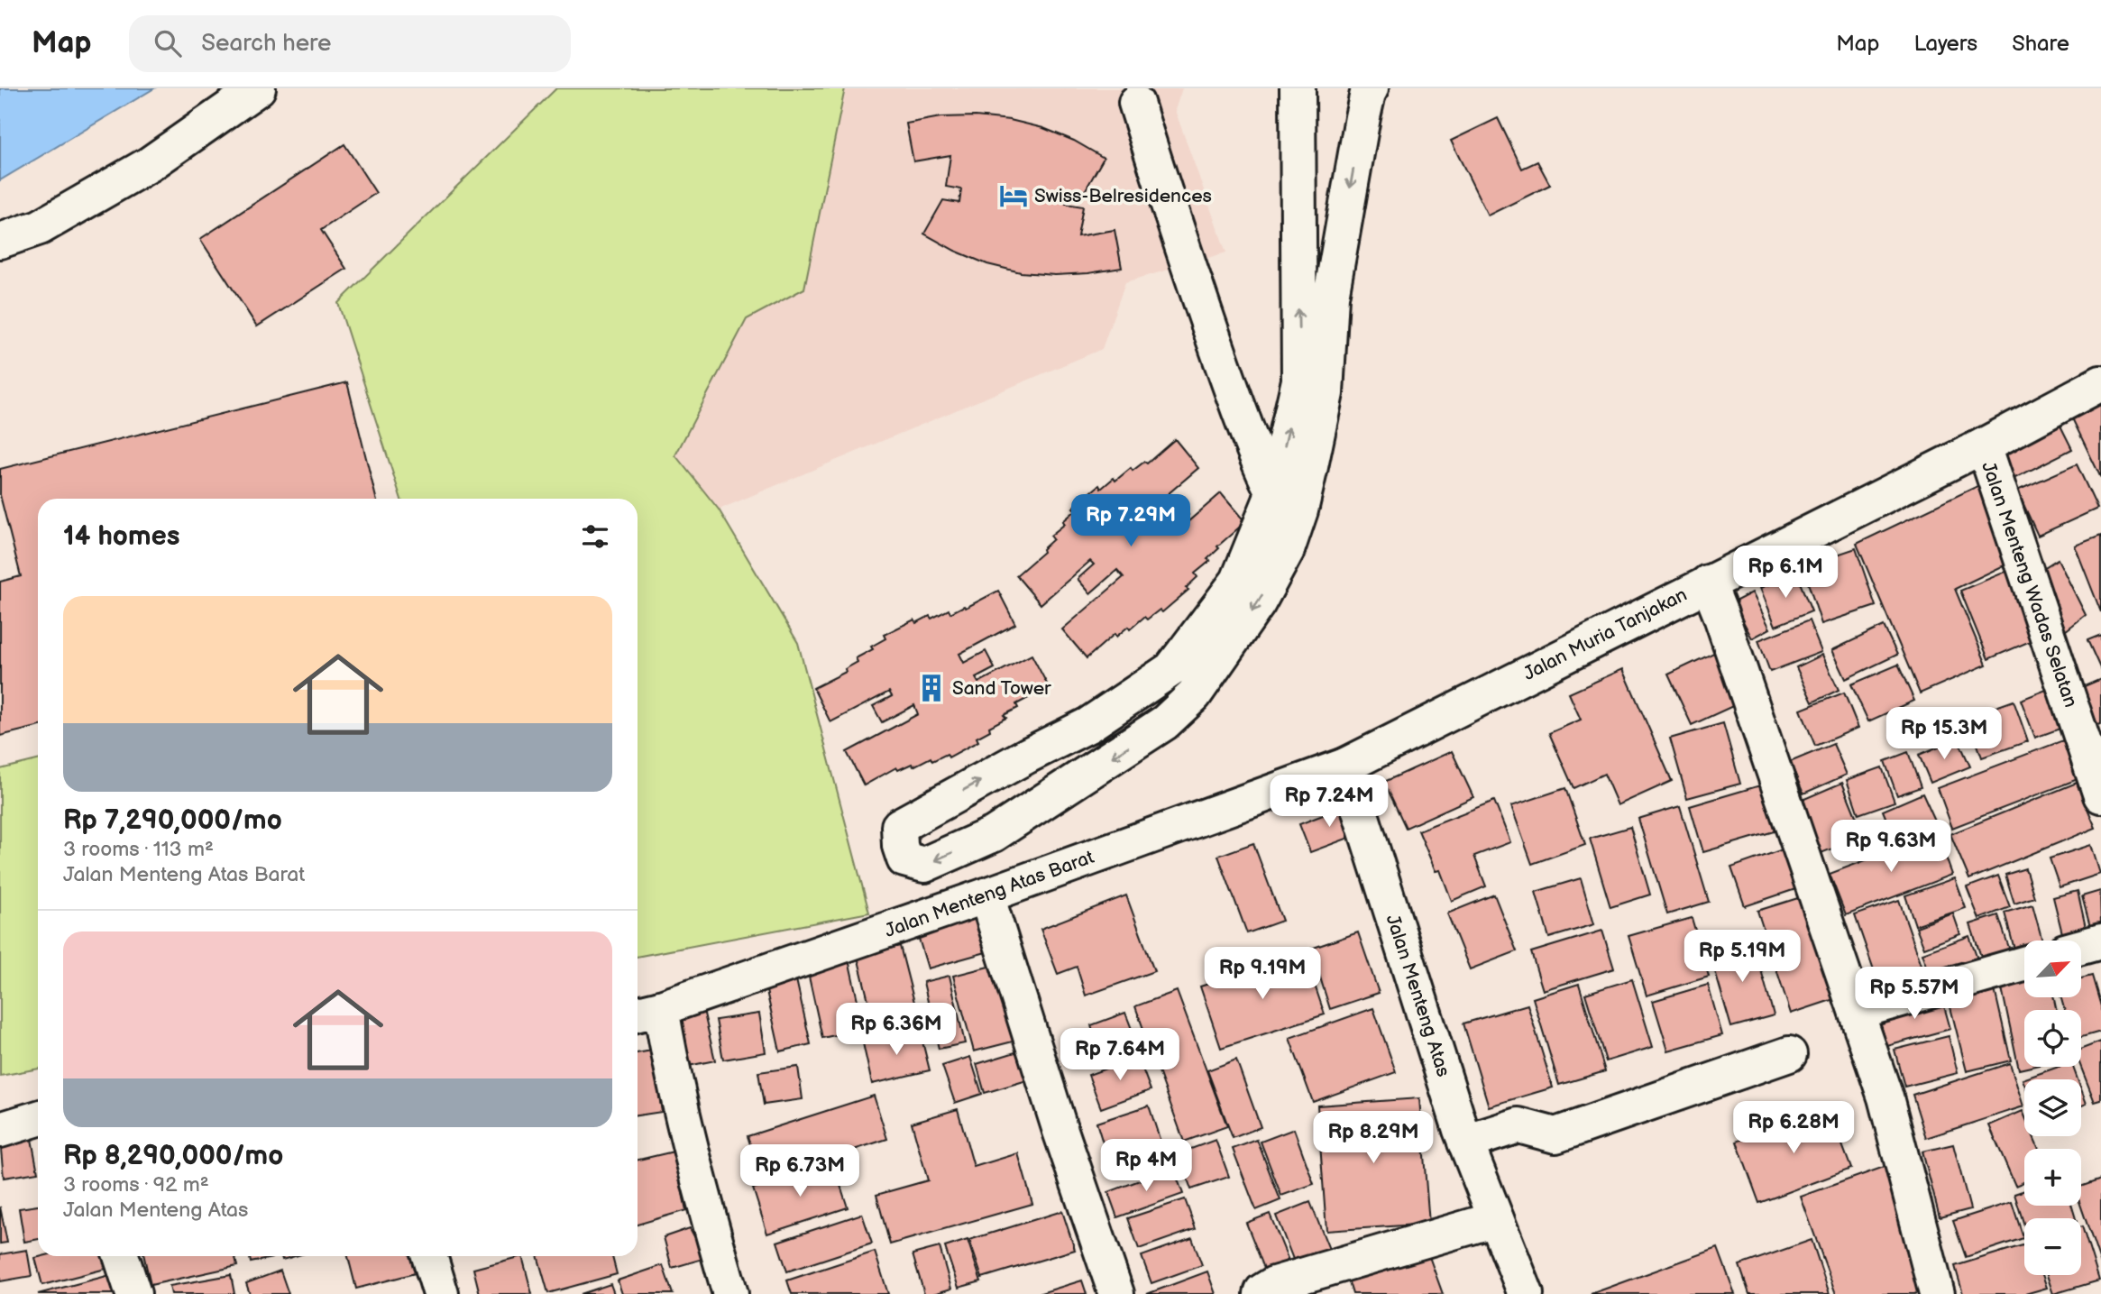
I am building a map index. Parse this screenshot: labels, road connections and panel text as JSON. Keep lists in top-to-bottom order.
{
  "streets": {
    "street": [
      "Jalan Menteng Wadas Selatan",
      "Jalan Muria Tanjakan",
      "Jalan Menteng Atas Barat",
      "Jalan Menteng Atas"
    ]
  },
  "crossings": [
    ["Jalan Menteng Wadas Selatan", "Jalan Muria Tanjakan"],
    ["Jalan Muria Tanjakan", "Jalan Menteng Atas Barat"],
    ["Jalan Muria Tanjakan", "Jalan Menteng Atas"],
    ["Jalan Menteng Atas Barat", "Jalan Menteng Atas"]
  ],
  "places": {
    "hotel": ["Swiss-Belresidences"],
    "building": ["Sand Tower"]
  },
  "north": "top right",
  "page": {
    "header": "Map",
    "search": "Search here",
    "nav": ["Map", "Layers", "Share"],
    "price": [
      "Rp 7.29M",
      "Rp 6.1M",
      "Rp 15.3M",
      "Rp 7.24M",
      "Rp 9.63M",
      "Rp 5.19M",
      "Rp 9.19M",
      "Rp 5.57M",
      "Rp 6.36M",
      "Rp 7.64M",
      "Rp 6.28M",
      "Rp 8.29M",
      "Rp 4M",
      "Rp 6.73M"
    ],
    "heading": "14 homes",
    "list": [
      {
        "name": "Rp 7,290,000/mo",
        "note": "3 rooms · 113 m² · Jalan Menteng Atas Barat"
      },
      {
        "name": "Rp 8,290,000/mo",
        "note": "3 rooms · 92 m² · Jalan Menteng Atas"
      }
    ],
    "map_buttons": ["+", "−"]
  }
}
